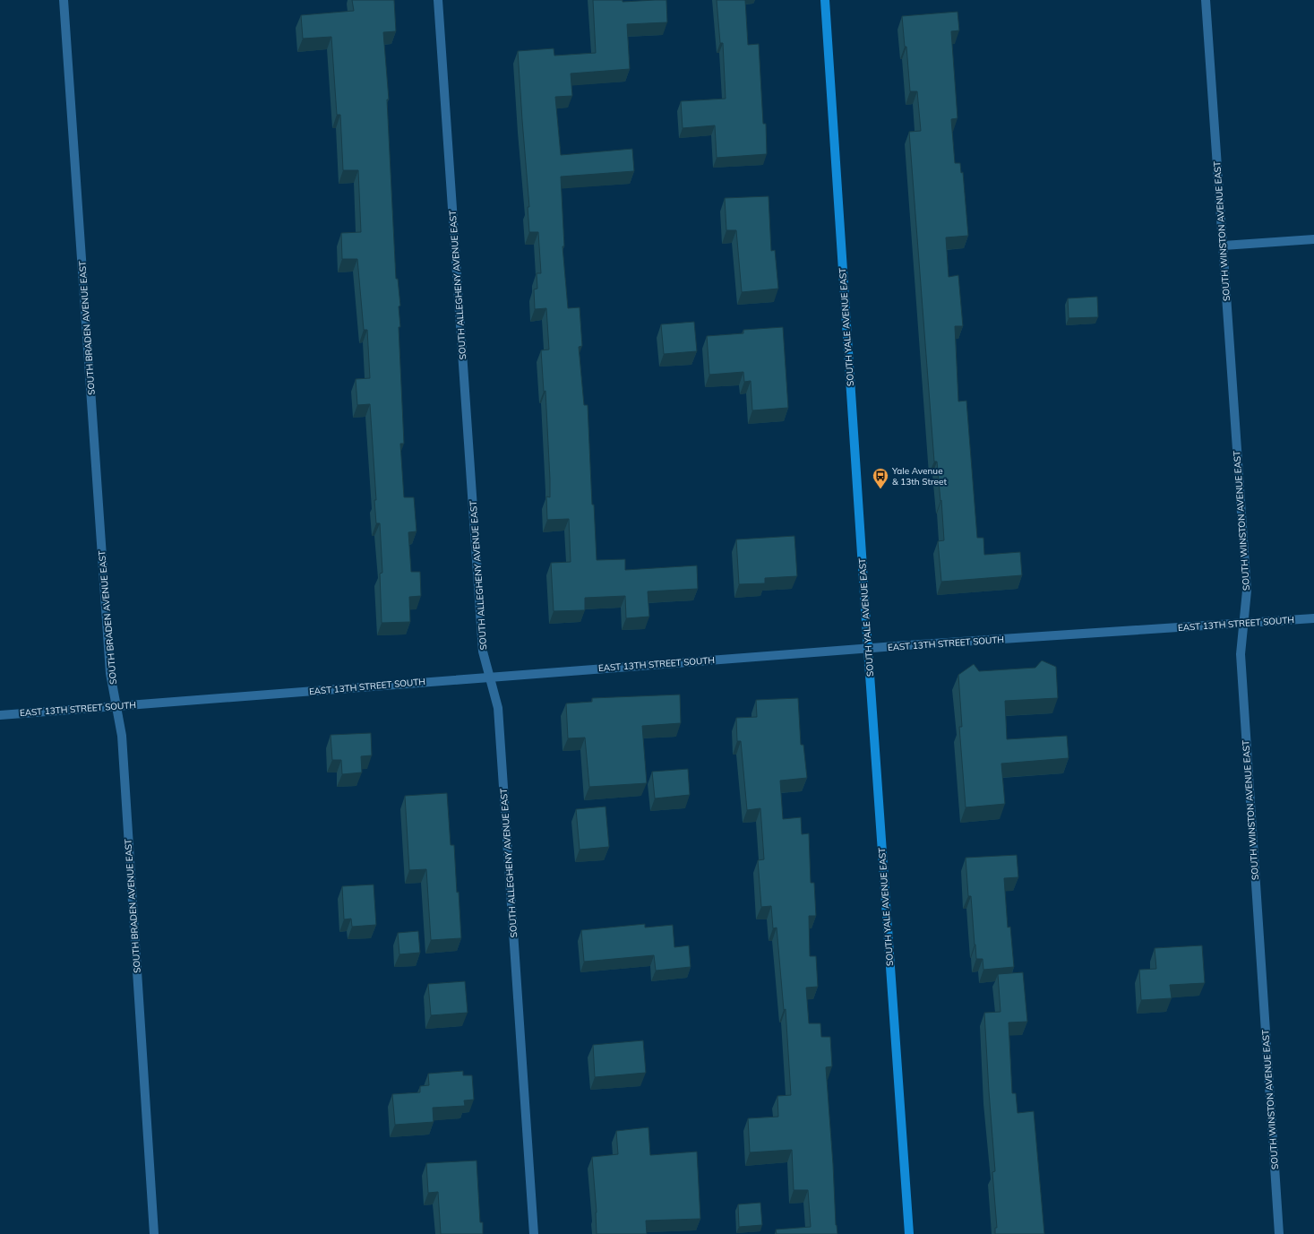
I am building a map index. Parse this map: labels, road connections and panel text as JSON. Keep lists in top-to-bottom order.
{
  "streets": {
    "main road": ["SOUTH YALE AVENUE EAST"],
    "street": [
      "SOUTH WINSTON AVENUE EAST",
      "SOUTH ALLEGHENY AVENUE EAST",
      "SOUTH BRADEN AVENUE EAST",
      "EAST 13TH STREET SOUTH"
    ]
  },
  "crossings": [
    ["SOUTH WINSTON AVENUE EAST", "EAST 13TH STREET SOUTH"],
    ["SOUTH ALLEGHENY AVENUE EAST", "EAST 13TH STREET SOUTH"],
    ["SOUTH YALE AVENUE EAST", "EAST 13TH STREET SOUTH"],
    ["SOUTH BRADEN AVENUE EAST", "EAST 13TH STREET SOUTH"]
  ],
  "places": {
    "bus stop": ["Yale Avenue & 13th Street"]
  }
}
